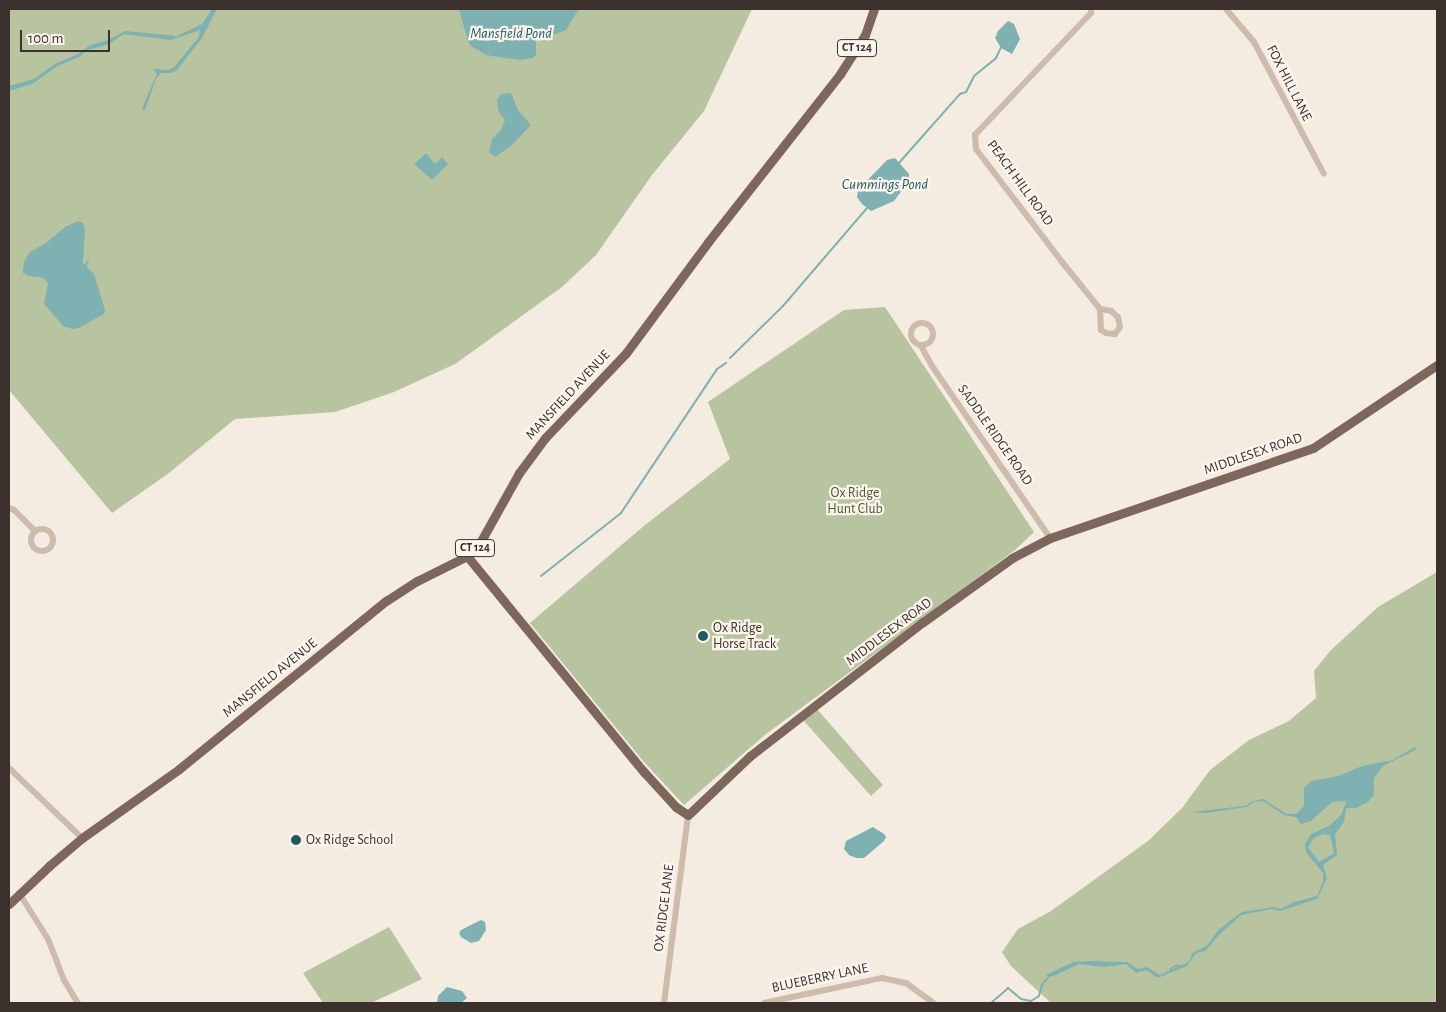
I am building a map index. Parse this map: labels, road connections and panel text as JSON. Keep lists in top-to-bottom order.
{
  "streets": {
    "main road": ["CT 124", "MANSFIELD AVENUE", "MIDDLESEX ROAD"],
    "street": [
      "FOX HILL LANE",
      "PEACH HILL ROAD",
      "SADDLE RIDGE ROAD",
      "OX RIDGE LANE",
      "BLUEBERRY LANE"
    ]
  },
  "crossings": [
    ["SADDLE RIDGE ROAD", "MIDDLESEX ROAD"],
    ["MIDDLESEX ROAD", "OX RIDGE LANE"]
  ],
  "water": ["Mansfield Pond", "Cummings Pond"],
  "parks": ["Ox Ridge Hunt Club"],
  "places": ["Ox Ridge Horse Track", "Ox Ridge School"],
  "scale_bar": "100 m"
}
